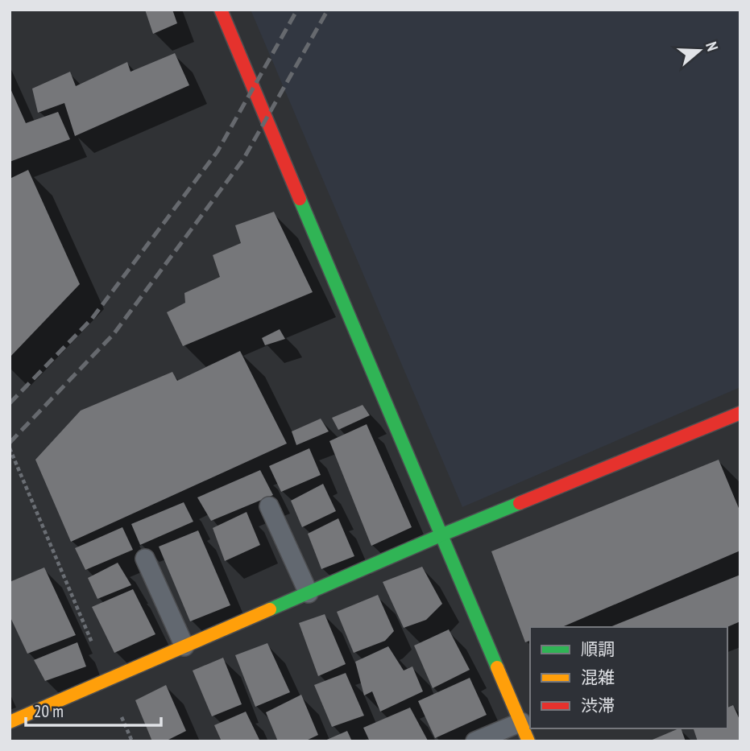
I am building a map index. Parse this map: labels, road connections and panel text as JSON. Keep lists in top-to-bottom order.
{
  "legend": ["順調", "混雑", "渋滞"],
  "scale_bar": "20 m",
  "north": "right"
}
